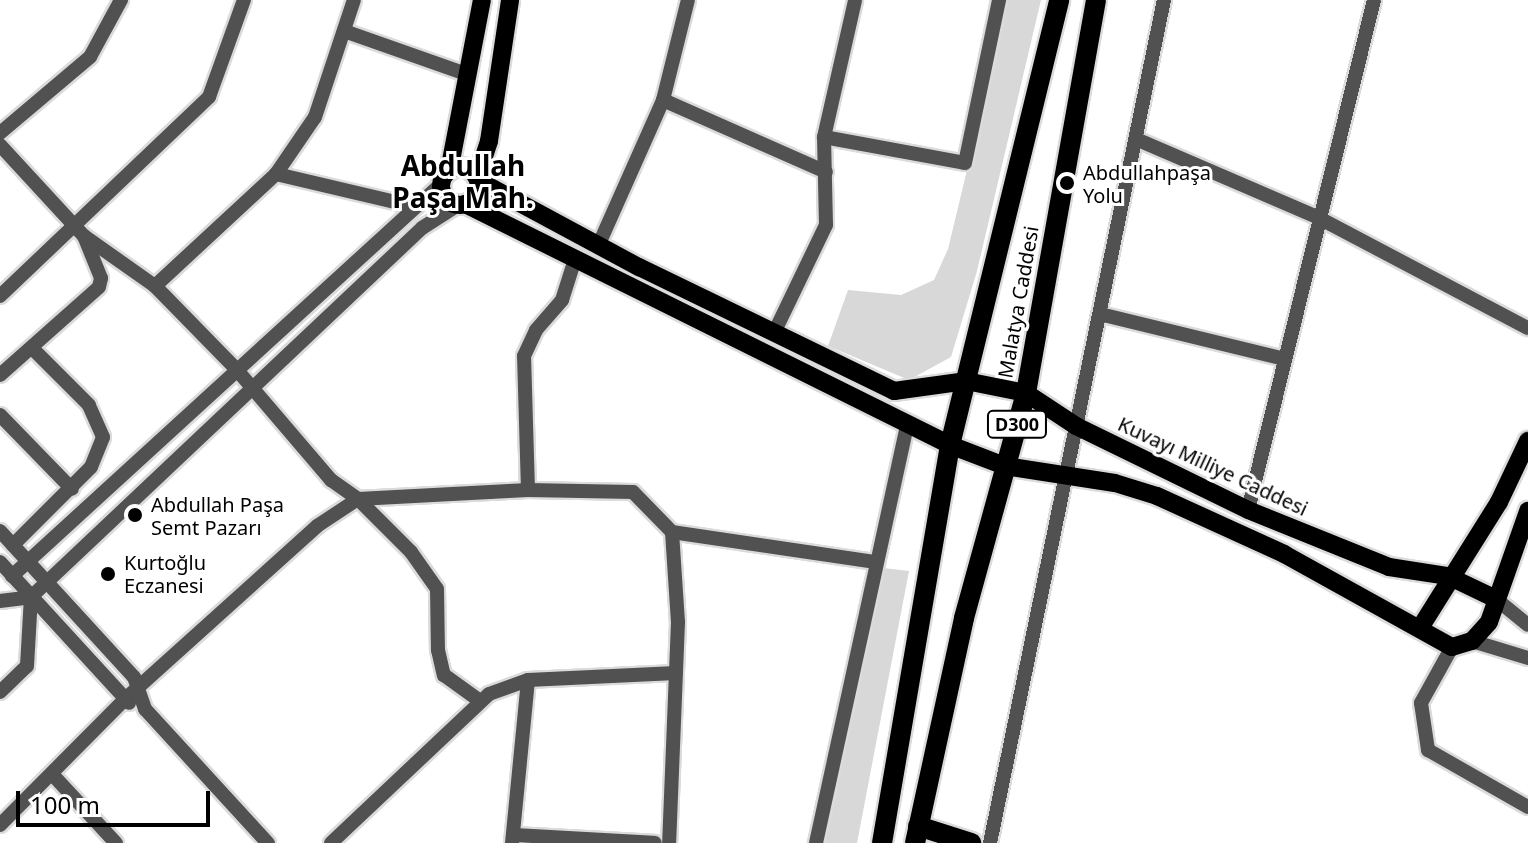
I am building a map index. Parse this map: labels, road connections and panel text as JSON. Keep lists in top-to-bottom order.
{
  "streets": {
    "highway": ["Malatya Caddesi", "D300"],
    "main road": ["Kuvayı Milliye Caddesi"]
  },
  "crossings": [
    ["Malatya Caddesi", "Kuvayı Milliye Caddesi"]
  ],
  "districts": ["Abdullah Paşa Mah."],
  "places": ["Abdullahpaşa Yolu", "Abdullah Paşa Semt Pazarı", "Kurtoğlu Eczanesi"],
  "scale_bar": "100 m"
}
